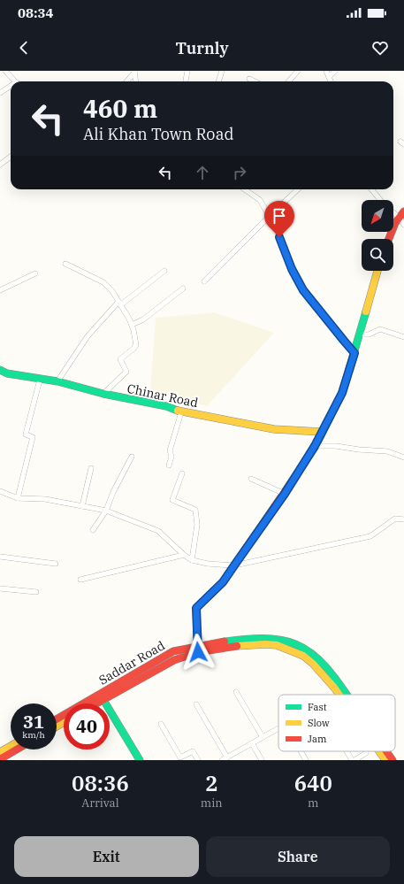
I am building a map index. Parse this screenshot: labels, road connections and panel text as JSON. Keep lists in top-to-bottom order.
{
  "streets": {
    "street": ["Chinar Road", "Saddar Road"]
  },
  "legend": ["Fast", "Slow", "Jam"],
  "north": "bottom left",
  "page": {
    "status": "08:34",
    "header": "Turnly",
    "turn": ["460 m", "Ali Khan Town Road"],
    "speed": "31 km/h",
    "limit": "40",
    "eta": [
      "08:36",
      "Arrival",
      "2",
      "min",
      "640",
      "m"
    ],
    "buttons": ["Exit", "Share"]
  }
}
